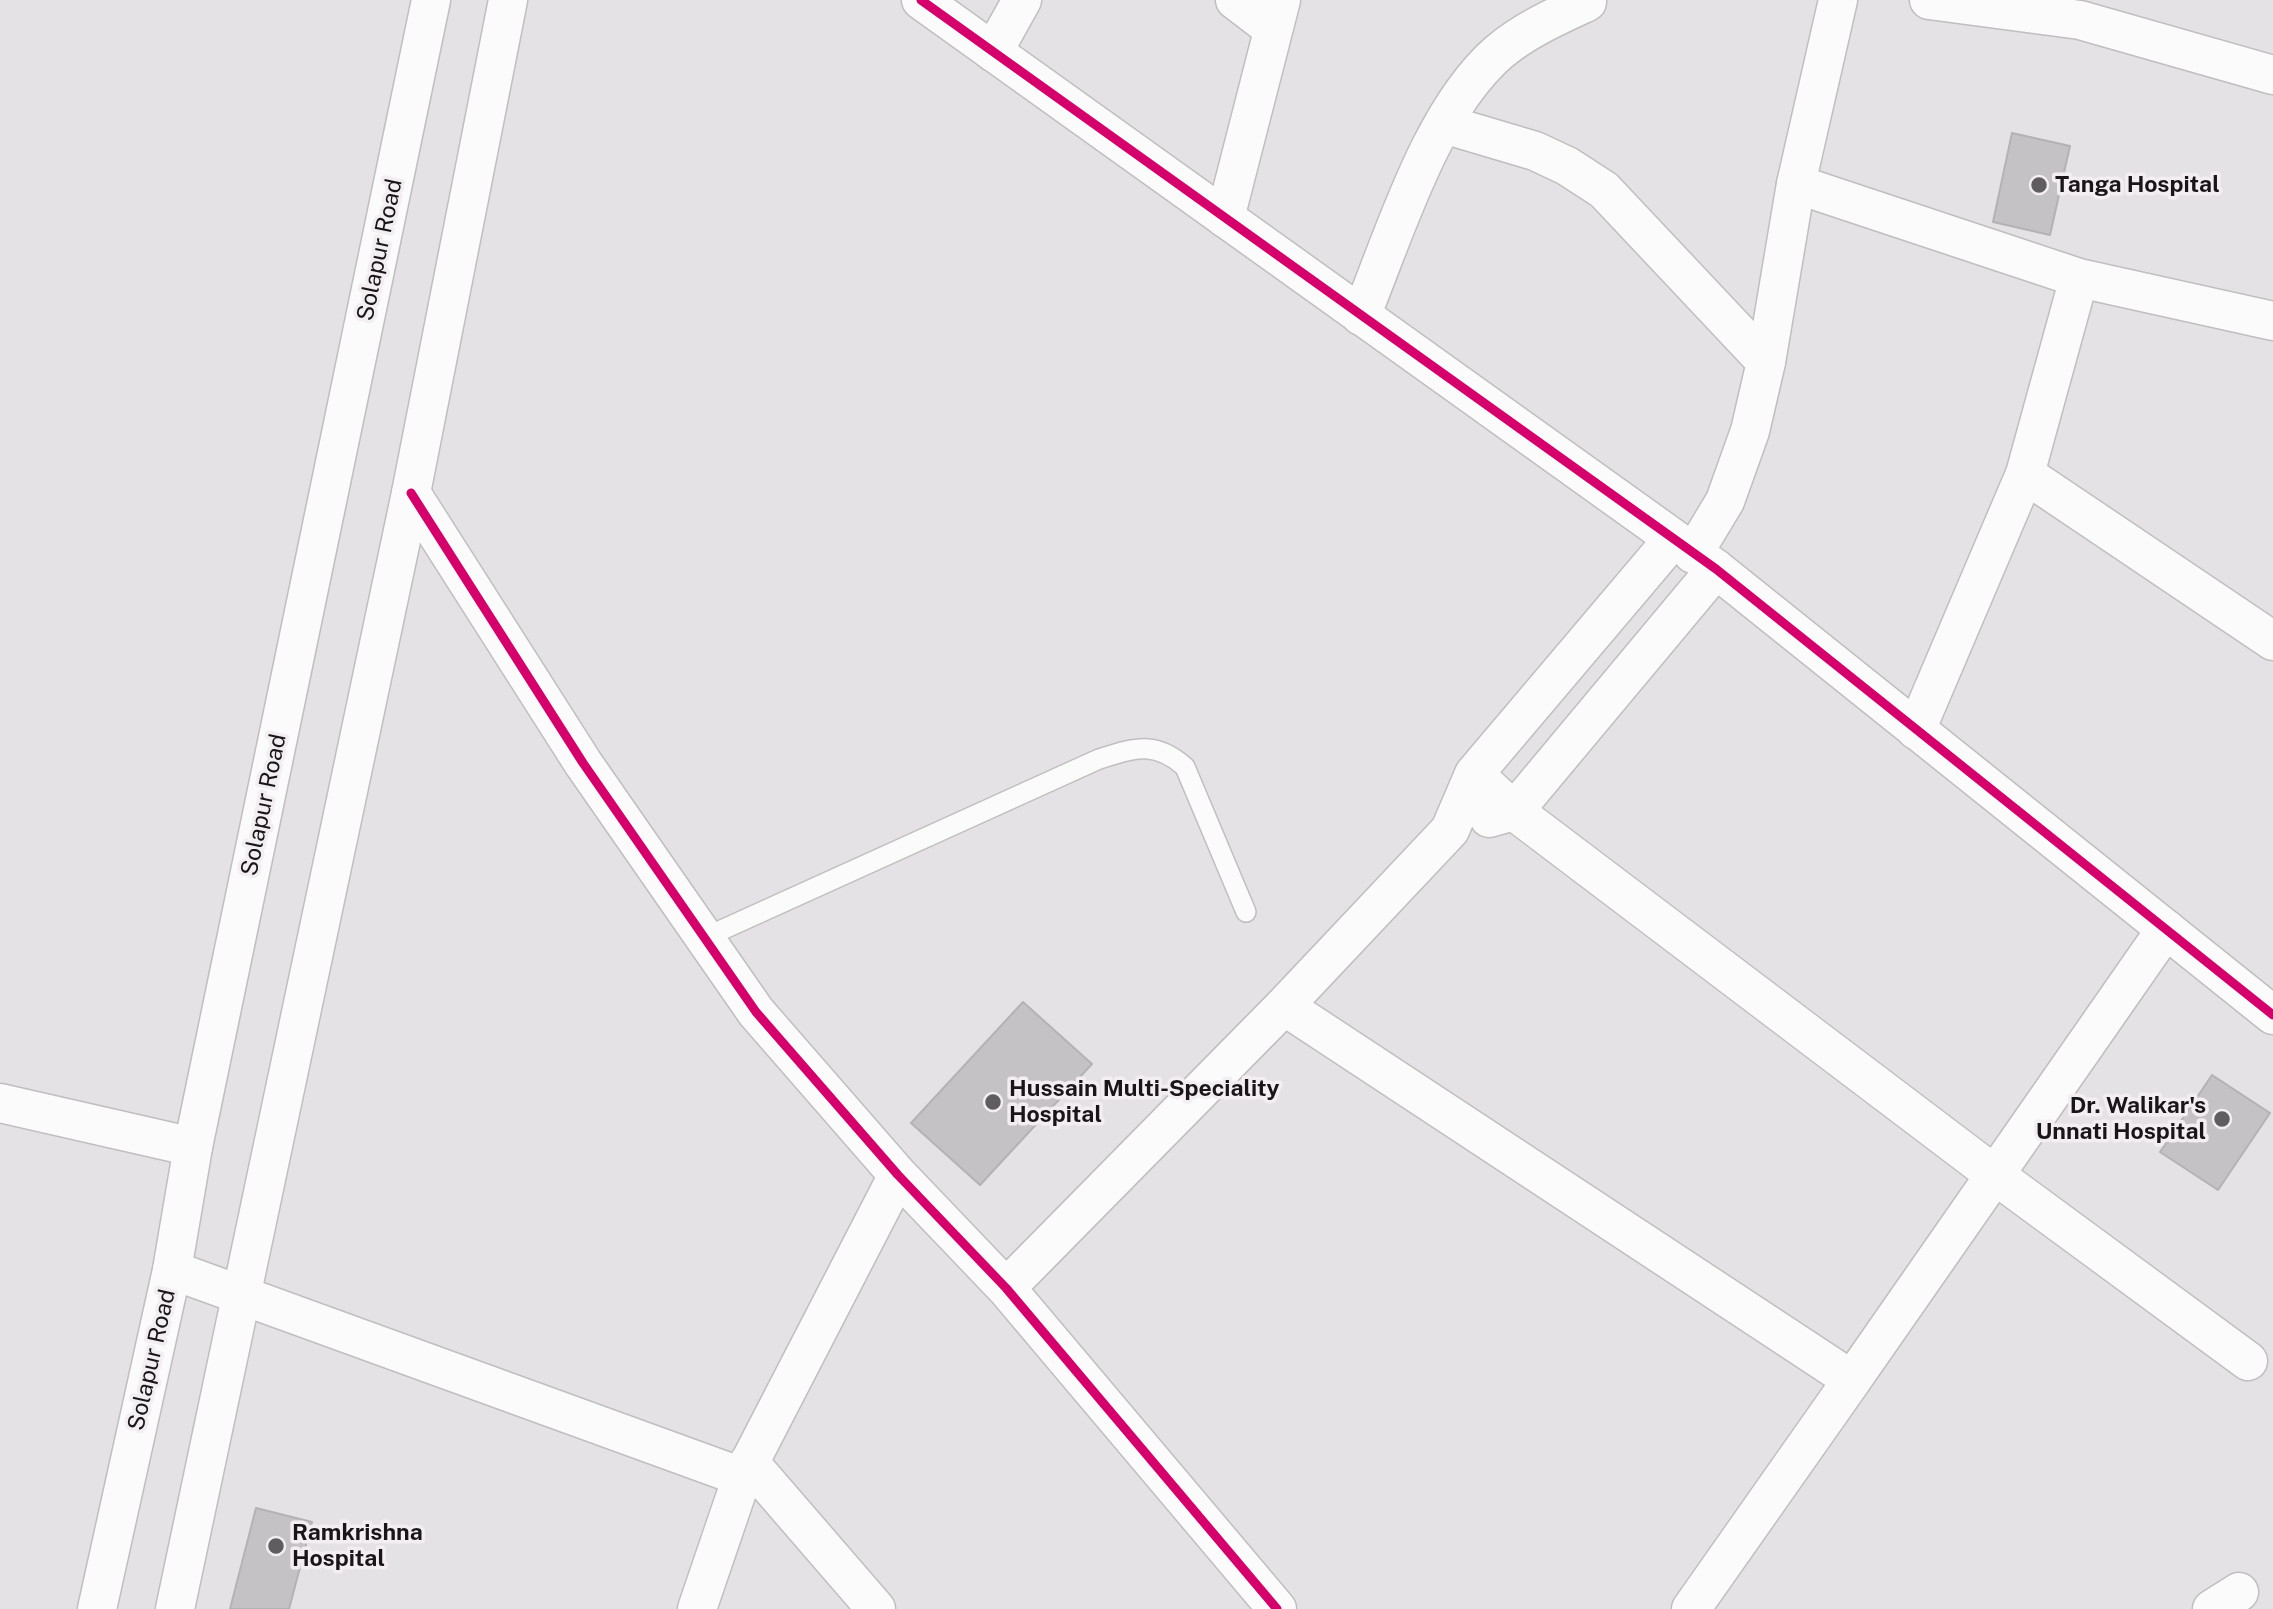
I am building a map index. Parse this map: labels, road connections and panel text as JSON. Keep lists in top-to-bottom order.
{
  "streets": {
    "street": ["Solapur Road"]
  },
  "places": [
    "Tanga Hospital",
    "Hussain Multi-Speciality Hospital",
    "Dr. Walikar's Unnati Hospital",
    "Ramkrishna Hospital"
  ]
}
